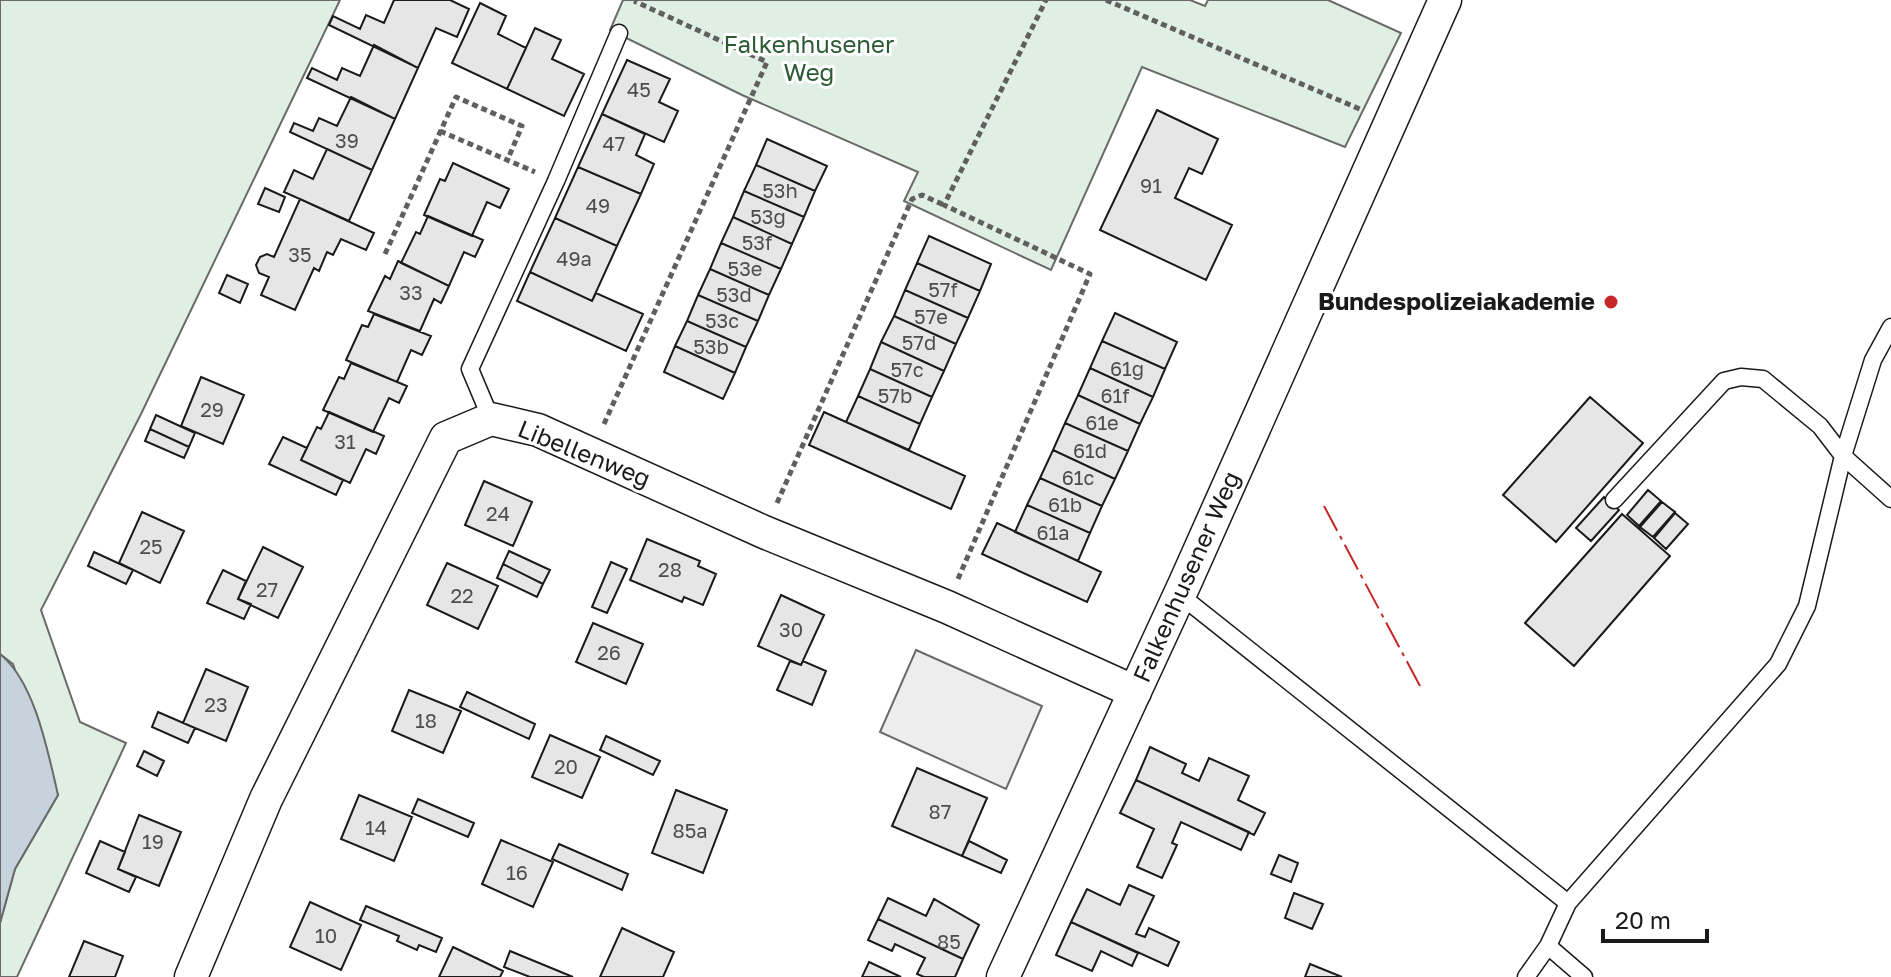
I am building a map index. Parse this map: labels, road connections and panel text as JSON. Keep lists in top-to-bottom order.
{
  "streets": {
    "street": ["Libellenweg", "Falkenhusener Weg"]
  },
  "crossings": [
    ["Libellenweg", "Falkenhusener Weg"]
  ],
  "parks": ["Falkenhusener Weg"],
  "places": ["Bundespolizeiakademie"],
  "house_numbers": [
    "45",
    "39",
    "47",
    "91",
    "53h",
    "49",
    "53g",
    "53f",
    "35",
    "49a",
    "53e",
    "57f",
    "33",
    "53d",
    "57e",
    "53c",
    "57d",
    "53b",
    "61g",
    "57c",
    "57b",
    "61f",
    "29",
    "61e",
    "31",
    "61d",
    "61c",
    "61b",
    "24",
    "61a",
    "25",
    "28",
    "27",
    "22",
    "30",
    "26",
    "23",
    "18",
    "20",
    "87",
    "14",
    "85a",
    "19",
    "16",
    "10",
    "85"
  ],
  "scale_bar": "20 m"
}
